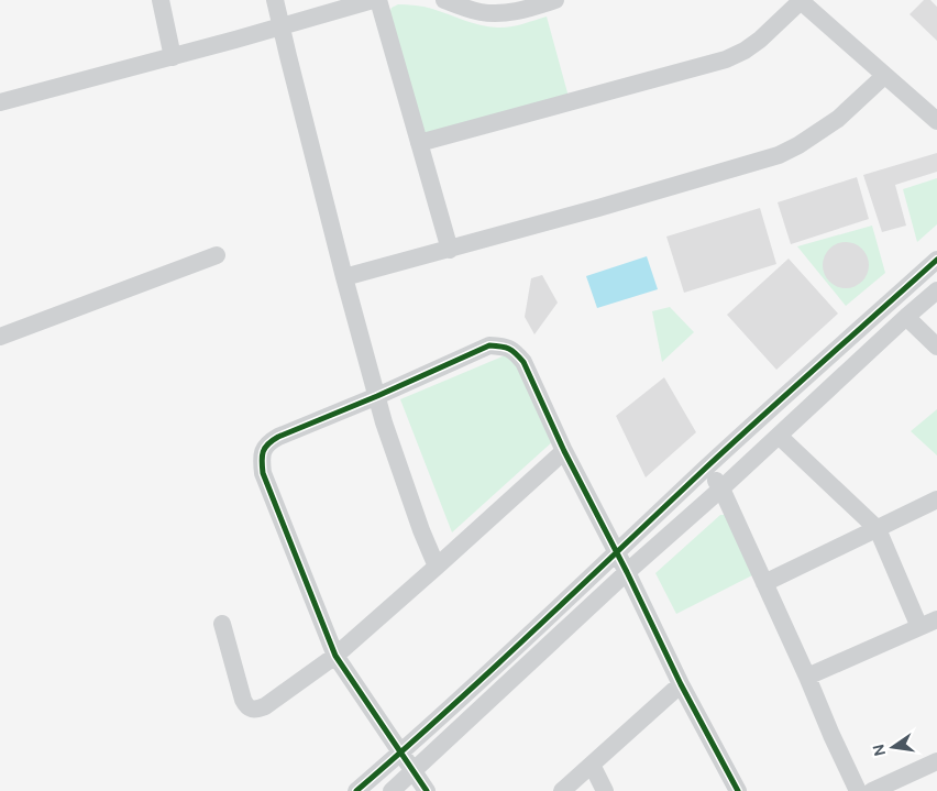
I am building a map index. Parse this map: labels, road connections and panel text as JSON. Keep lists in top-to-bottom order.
{
  "north": "left"
}
